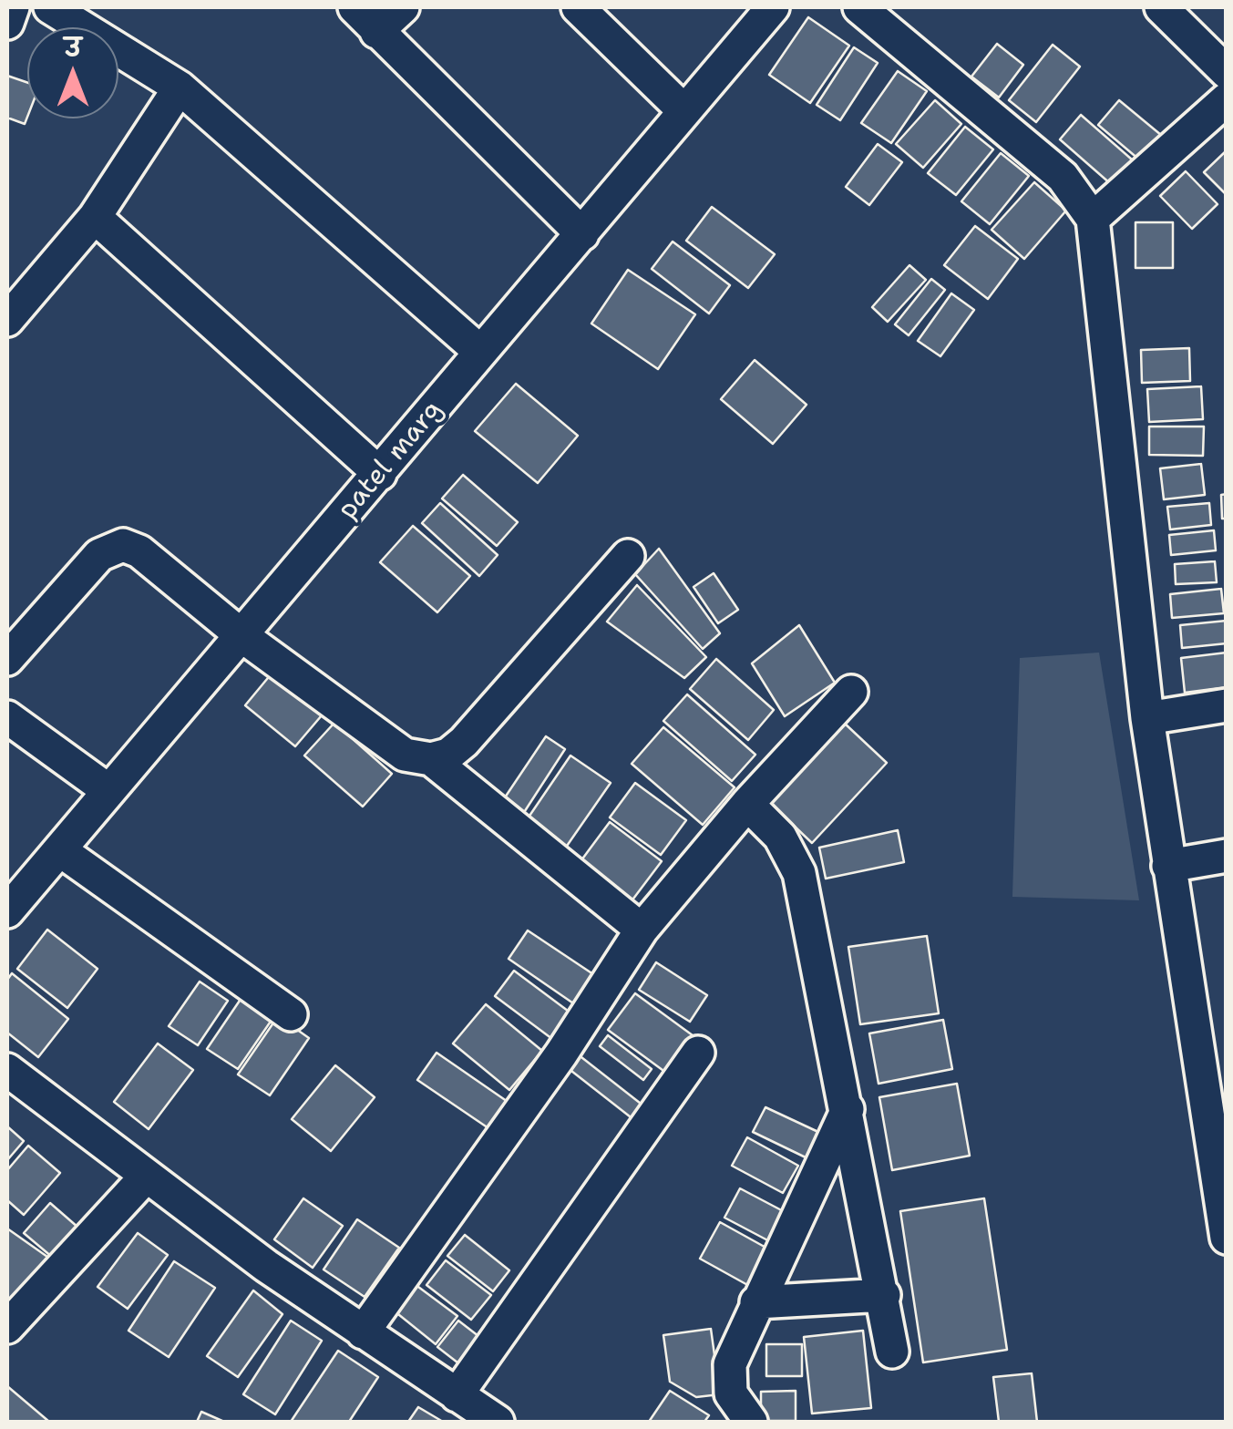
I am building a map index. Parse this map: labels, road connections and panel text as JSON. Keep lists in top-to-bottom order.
{
  "streets": {
    "street": ["patel marg"]
  },
  "north": "top"
}
